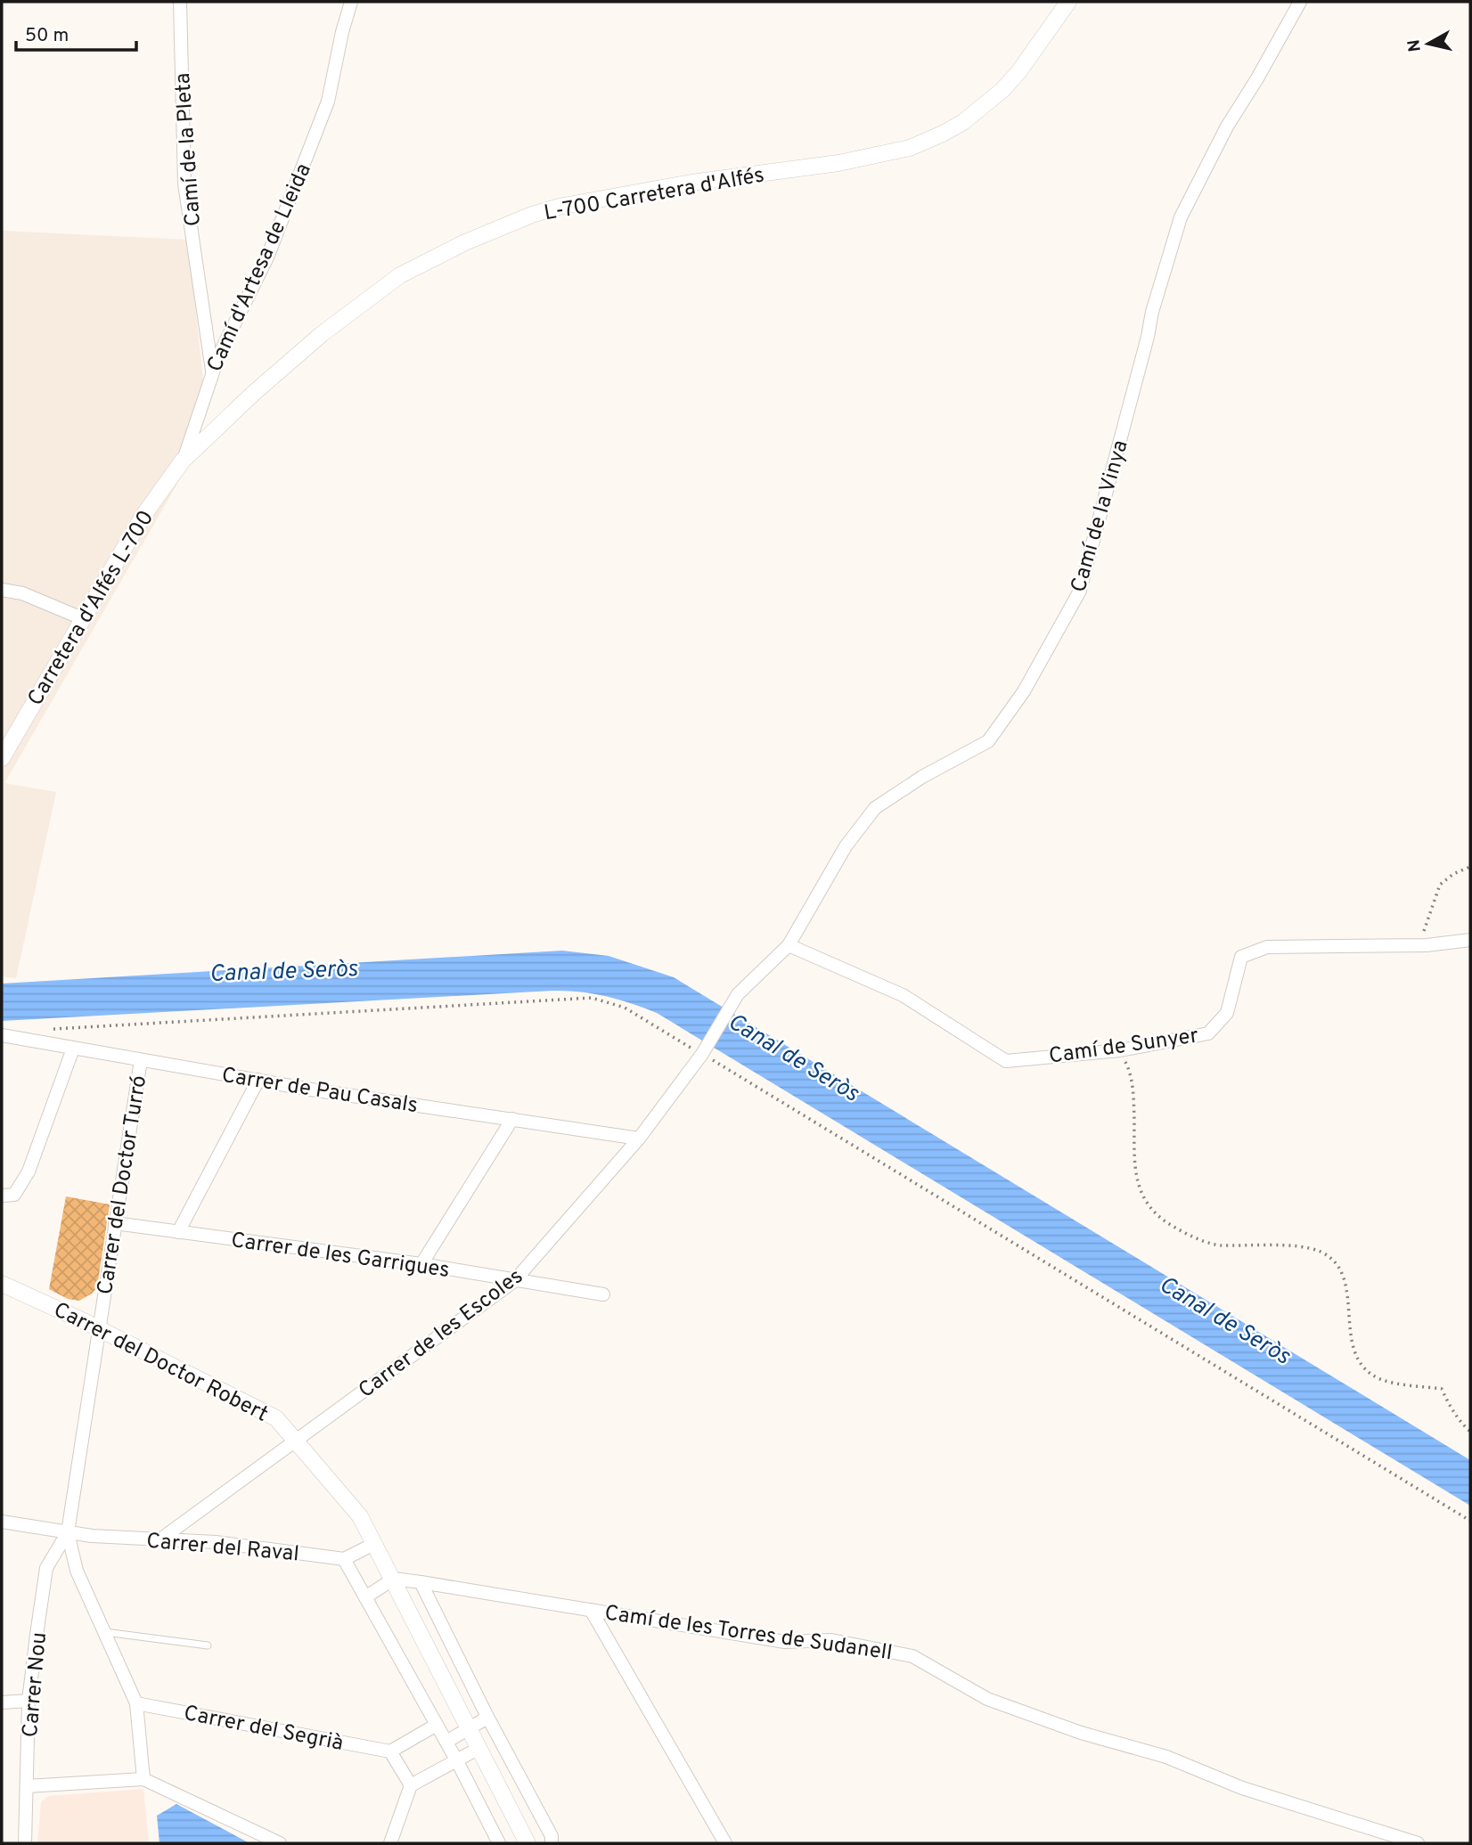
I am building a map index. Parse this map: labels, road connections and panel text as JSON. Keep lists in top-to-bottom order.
{
  "streets": {
    "street": [
      "Camí de la Pleta",
      "L-700 Carretera d'Alfés",
      "Camí d'Artesa de Lleida",
      "Camí de la Vinya",
      "Carretera d'Alfés L-700",
      "Camí de Sunyer",
      "Carrer de Pau Casals",
      "Carrer del Doctor Turró",
      "Carrer de les Garrigues",
      "Carrer de les Escoles",
      "Carrer del Doctor Robert",
      "Carrer del Raval",
      "Camí de les Torres de Sudanell",
      "Carrer Nou",
      "Carrer del Segrià"
    ]
  },
  "crossings": [
    ["Camí de la Pleta", "Camí d'Artesa de Lleida"],
    ["L-700 Carretera d'Alfés", "Camí d'Artesa de Lleida"],
    ["L-700 Carretera d'Alfés", "Carretera d'Alfés L-700"],
    ["Camí d'Artesa de Lleida", "Carretera d'Alfés L-700"],
    ["Camí de la Vinya", "Camí de Sunyer"],
    ["Camí de la Vinya", "Carrer de les Escoles"],
    ["Carrer de Pau Casals", "Carrer del Doctor Turró"],
    ["Carrer de Pau Casals", "Carrer de les Escoles"],
    ["Carrer del Doctor Turró", "Carrer de les Garrigues"],
    ["Carrer del Doctor Turró", "Carrer del Doctor Robert"],
    ["Carrer del Doctor Turró", "Carrer del Raval"],
    ["Carrer del Doctor Turró", "Carrer Nou"],
    ["Carrer de les Garrigues", "Carrer de les Escoles"],
    ["Carrer de les Escoles", "Carrer del Doctor Robert"],
    ["Carrer de les Escoles", "Carrer del Raval"],
    ["Carrer del Raval", "Carrer Nou"]
  ],
  "water": ["Canal de Seròs"],
  "scale_bar": "50 m",
  "north": "left"
}
